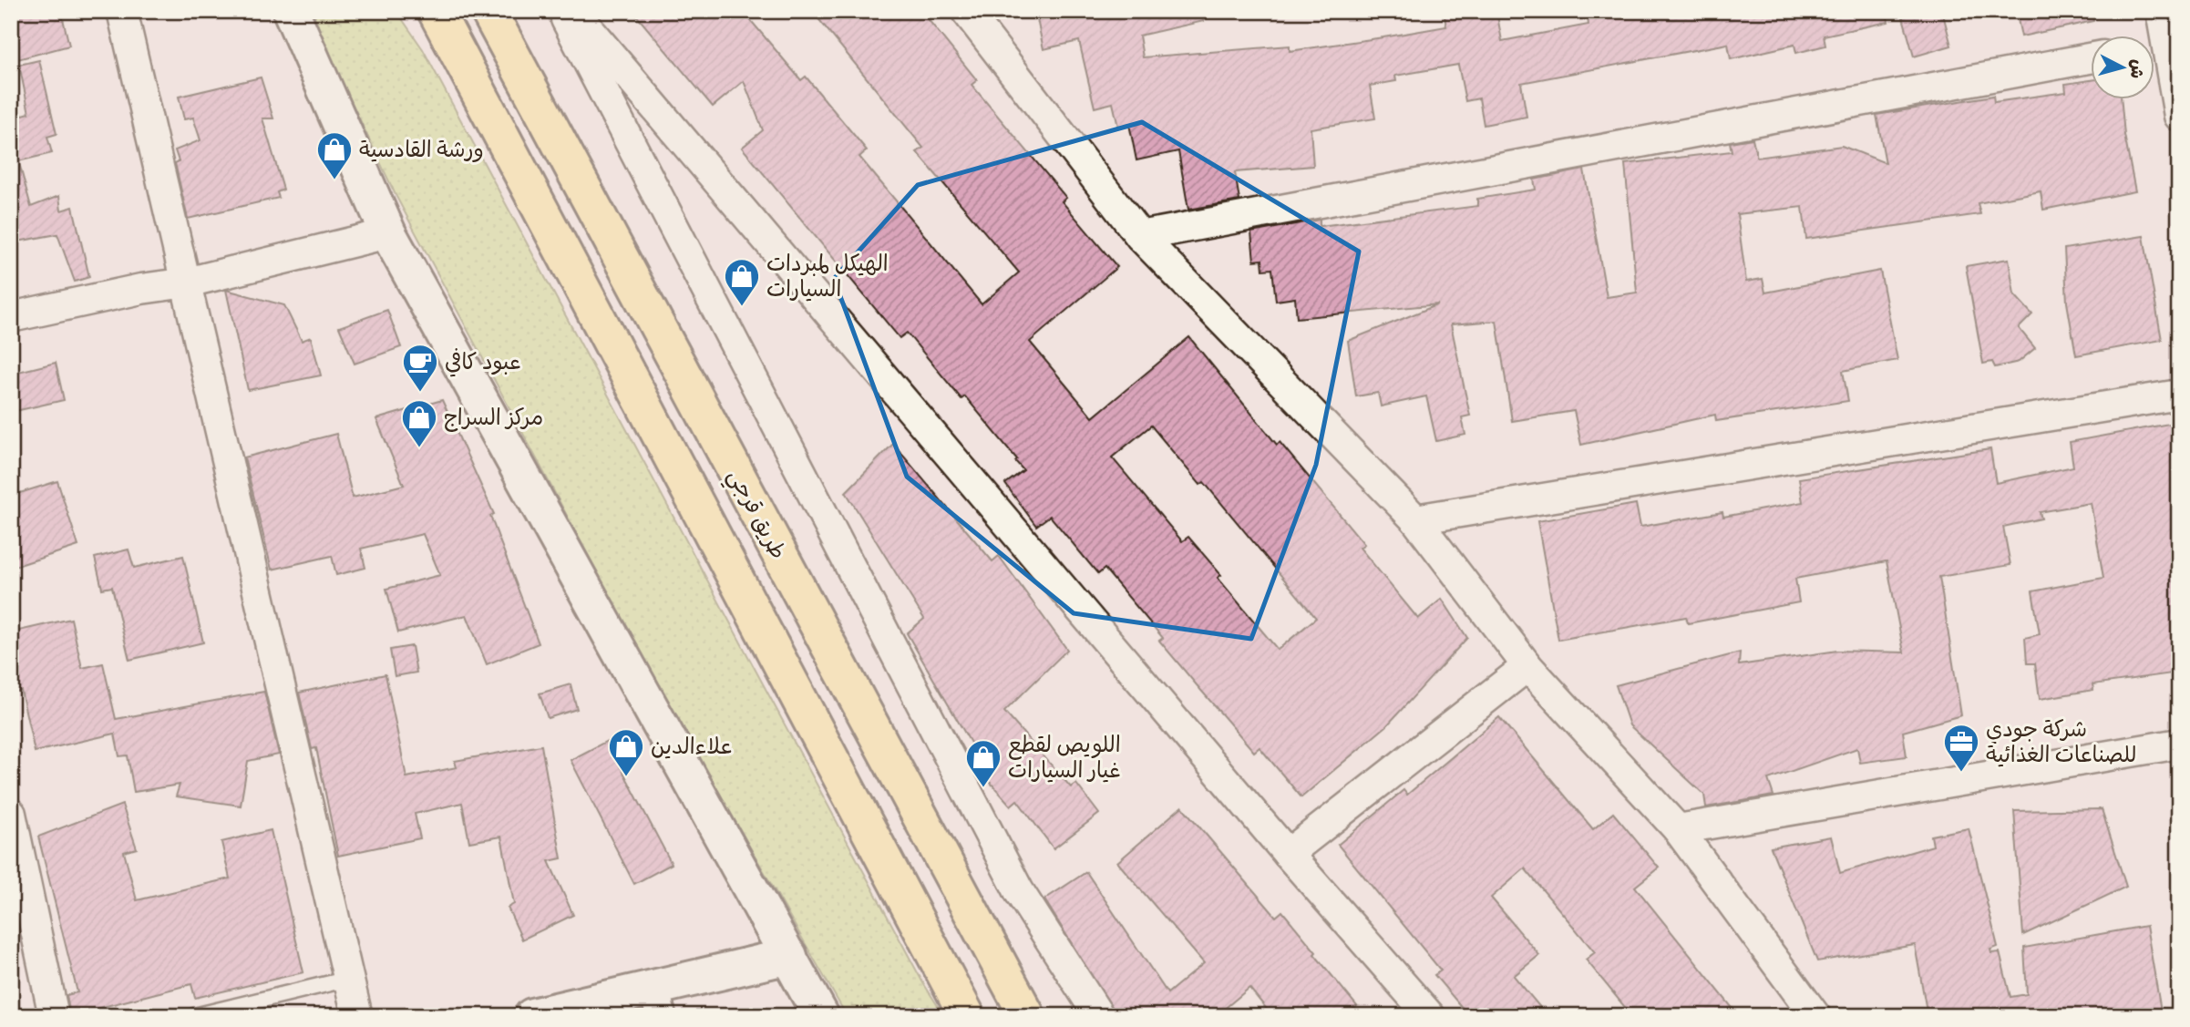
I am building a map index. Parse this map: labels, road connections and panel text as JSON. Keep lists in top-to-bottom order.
{
  "streets": {
    "highway": ["طريق قرجي"]
  },
  "places": {
    "shop": [
      "ورشة القادسية",
      "الهيكل لمبردات السيارات",
      "مركز السراج",
      "علاءالدين",
      "اللويص لقطع غيار السيارات"
    ],
    "cafe": ["عبود كافي"],
    "office": ["شركة جودي للصناعات الغذائية"]
  },
  "north": "right"
}
